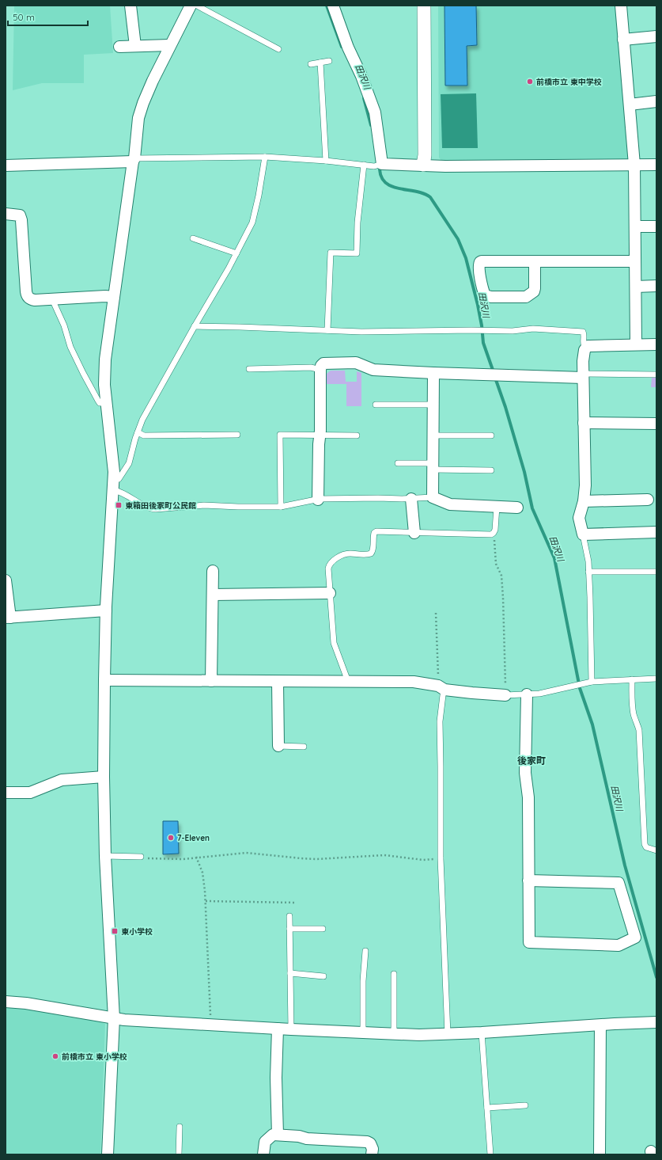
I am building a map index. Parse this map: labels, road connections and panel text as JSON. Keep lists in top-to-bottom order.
{
  "districts": ["後家町"],
  "water": ["田沢川"],
  "places": {
    "other": ["前橋市立 東中学校", "7-Eleven", "前橋市立 東小学校"],
    "transit": ["東箱田後家町公民館", "東小学校"]
  },
  "scale_bar": "50 m"
}
